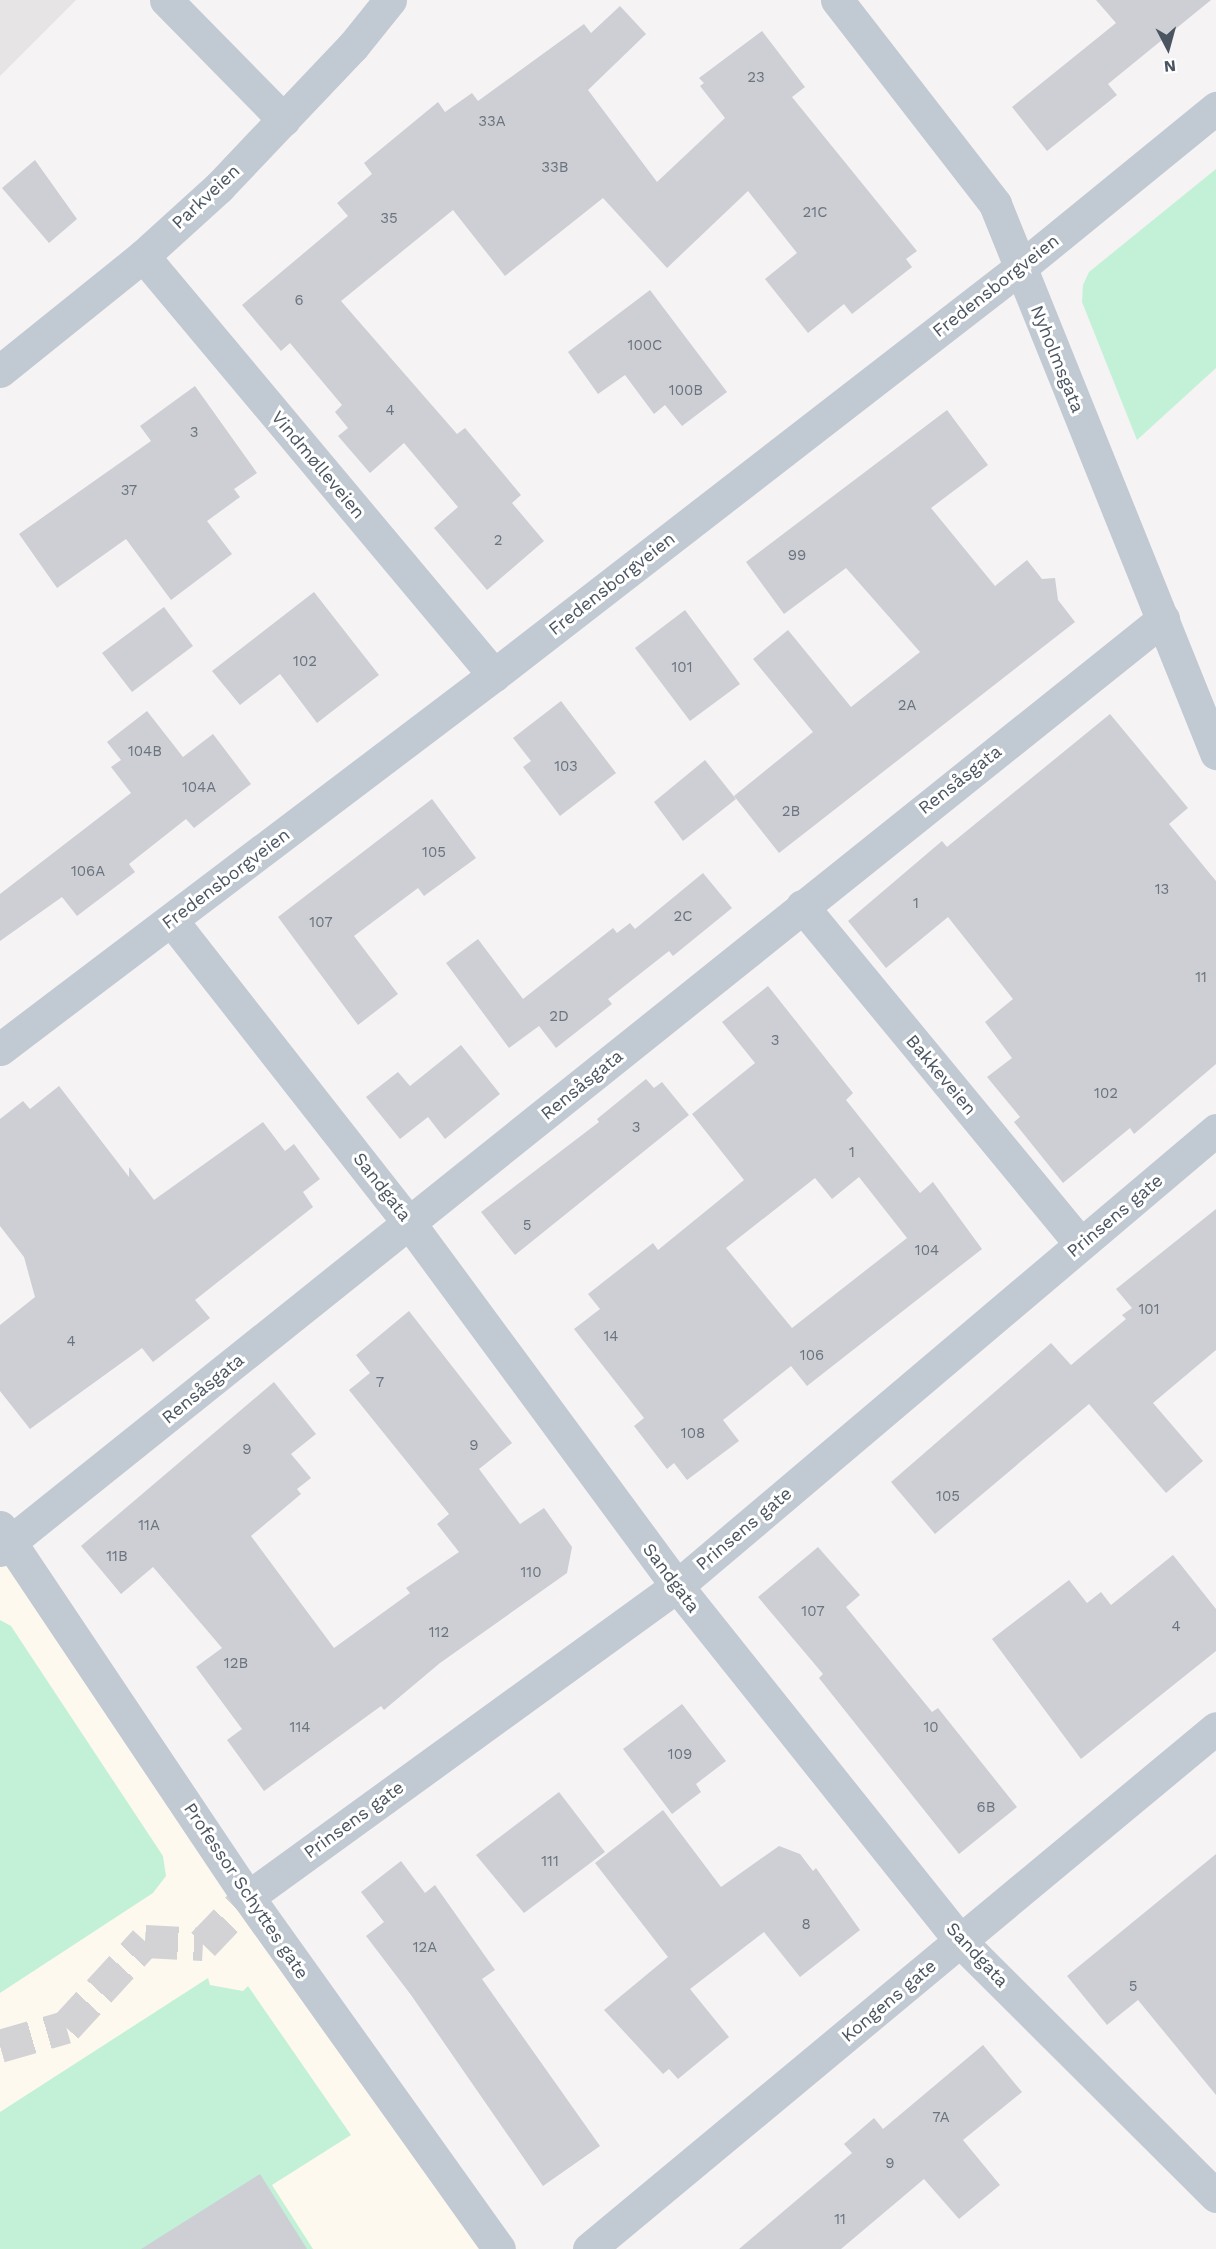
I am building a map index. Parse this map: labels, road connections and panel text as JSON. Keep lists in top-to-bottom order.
{
  "streets": {
    "street": [
      "Parkveien",
      "Fredensborgveien",
      "Nyholmsgata",
      "Vindmølleveien",
      "Rensåsgata",
      "Bakkeveien",
      "Sandgata",
      "Prinsens gate",
      "Professor Schyttes gate",
      "Kongens gate"
    ]
  },
  "crossings": [
    ["Parkveien", "Vindmølleveien"],
    ["Fredensborgveien", "Nyholmsgata"],
    ["Fredensborgveien", "Vindmølleveien"],
    ["Fredensborgveien", "Sandgata"],
    ["Nyholmsgata", "Rensåsgata"],
    ["Rensåsgata", "Bakkeveien"],
    ["Rensåsgata", "Sandgata"],
    ["Rensåsgata", "Professor Schyttes gate"],
    ["Bakkeveien", "Prinsens gate"],
    ["Sandgata", "Prinsens gate"],
    ["Sandgata", "Kongens gate"],
    ["Prinsens gate", "Professor Schyttes gate"]
  ],
  "house_numbers": [
    "23",
    "33A",
    "33B",
    "21C",
    "35",
    "6",
    "100C",
    "100B",
    "4",
    "3",
    "37",
    "2",
    "99",
    "102",
    "101",
    "2A",
    "104B",
    "103",
    "104A",
    "2B",
    "105",
    "106A",
    "13",
    "1",
    "2C",
    "107",
    "11",
    "2D",
    "3",
    "102",
    "3",
    "1",
    "5",
    "104",
    "101",
    "14",
    "4",
    "106",
    "7",
    "108",
    "9",
    "9",
    "105",
    "11A",
    "11B",
    "110",
    "107",
    "4",
    "112",
    "12B",
    "114",
    "10",
    "109",
    "6B",
    "111",
    "8",
    "12A",
    "5",
    "7A",
    "9",
    "11"
  ],
  "north": "bottom"
}
